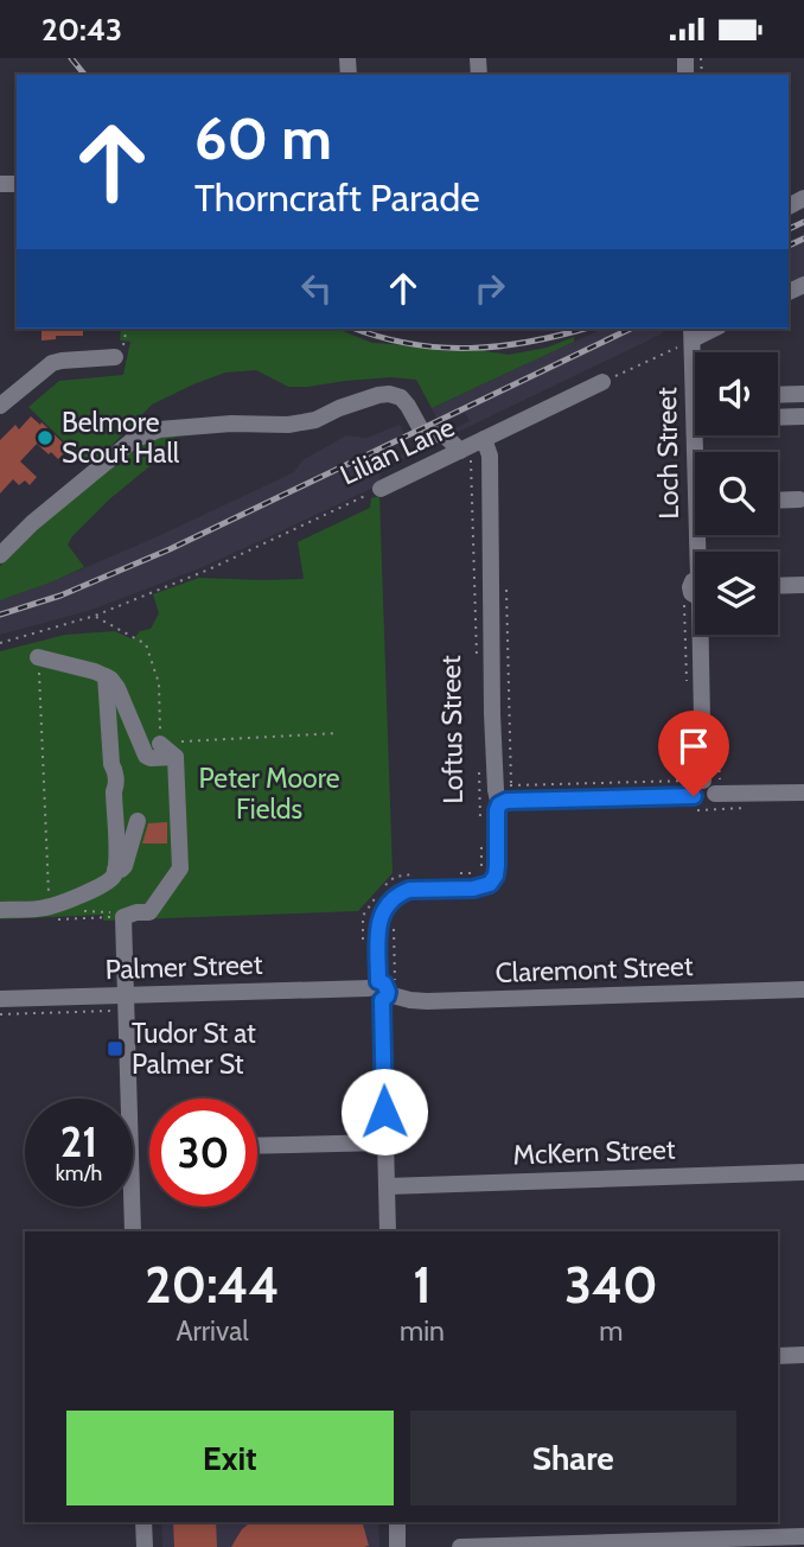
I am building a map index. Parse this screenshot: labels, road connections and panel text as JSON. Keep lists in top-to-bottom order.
{
  "streets": {
    "street": [
      "Lilian Lane",
      "Loch Street",
      "Loftus Street",
      "Palmer Street",
      "Claremont Street",
      "McKern Street"
    ]
  },
  "crossings": [
    ["Lilian Lane", "Loftus Street"],
    ["Loftus Street", "Palmer Street"],
    ["Loftus Street", "Claremont Street"],
    ["Palmer Street", "Claremont Street"]
  ],
  "parks": ["Peter Moore Fields"],
  "places": {
    "other": ["Belmore Scout Hall"],
    "transit": ["Tudor St at Palmer St"]
  },
  "page": {
    "status": "20:43",
    "turn": ["60 m", "Thorncraft Parade"],
    "speed": "21 km/h",
    "limit": "30",
    "eta": [
      "20:44",
      "Arrival",
      "1",
      "min",
      "340",
      "m"
    ],
    "buttons": ["Exit", "Share"]
  }
}
